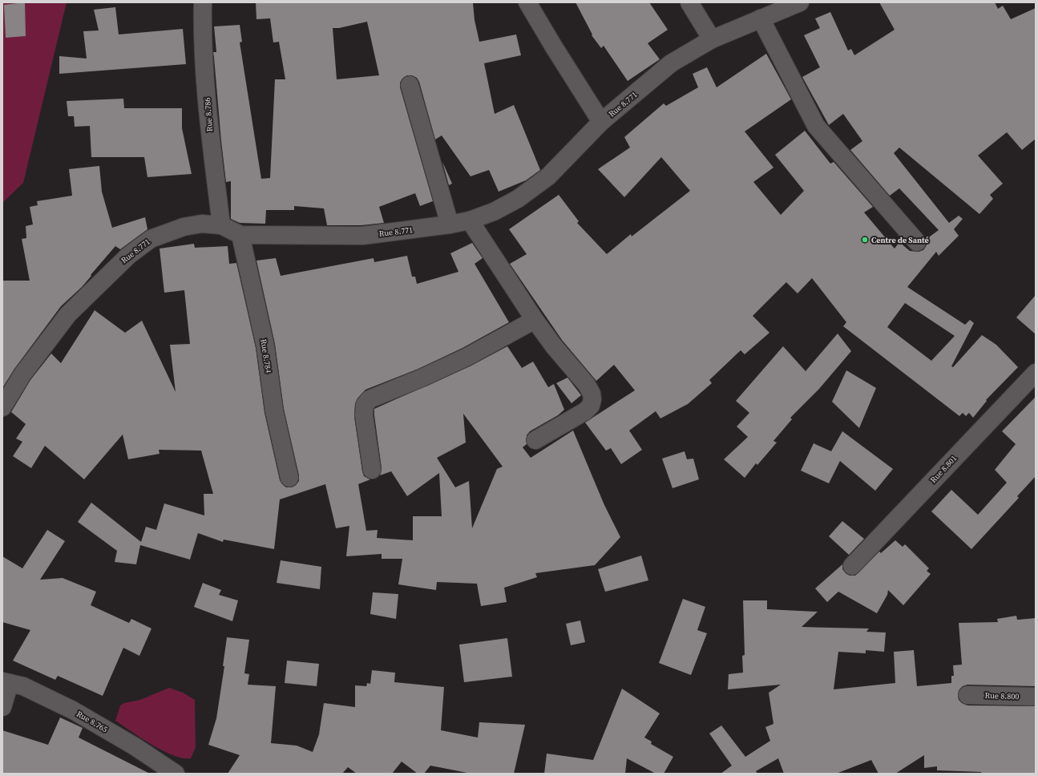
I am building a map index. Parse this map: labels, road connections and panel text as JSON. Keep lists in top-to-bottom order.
{
  "streets": {
    "street": [
      "Rue 8.771",
      "Rue 8.786",
      "Rue 8.784",
      "Rue 8.801",
      "Rue 8.800",
      "Rue 8.765"
    ]
  },
  "crossings": [
    ["Rue 8.771", "Rue 8.786"],
    ["Rue 8.771", "Rue 8.784"]
  ],
  "places": ["Centre de Santé"]
}
